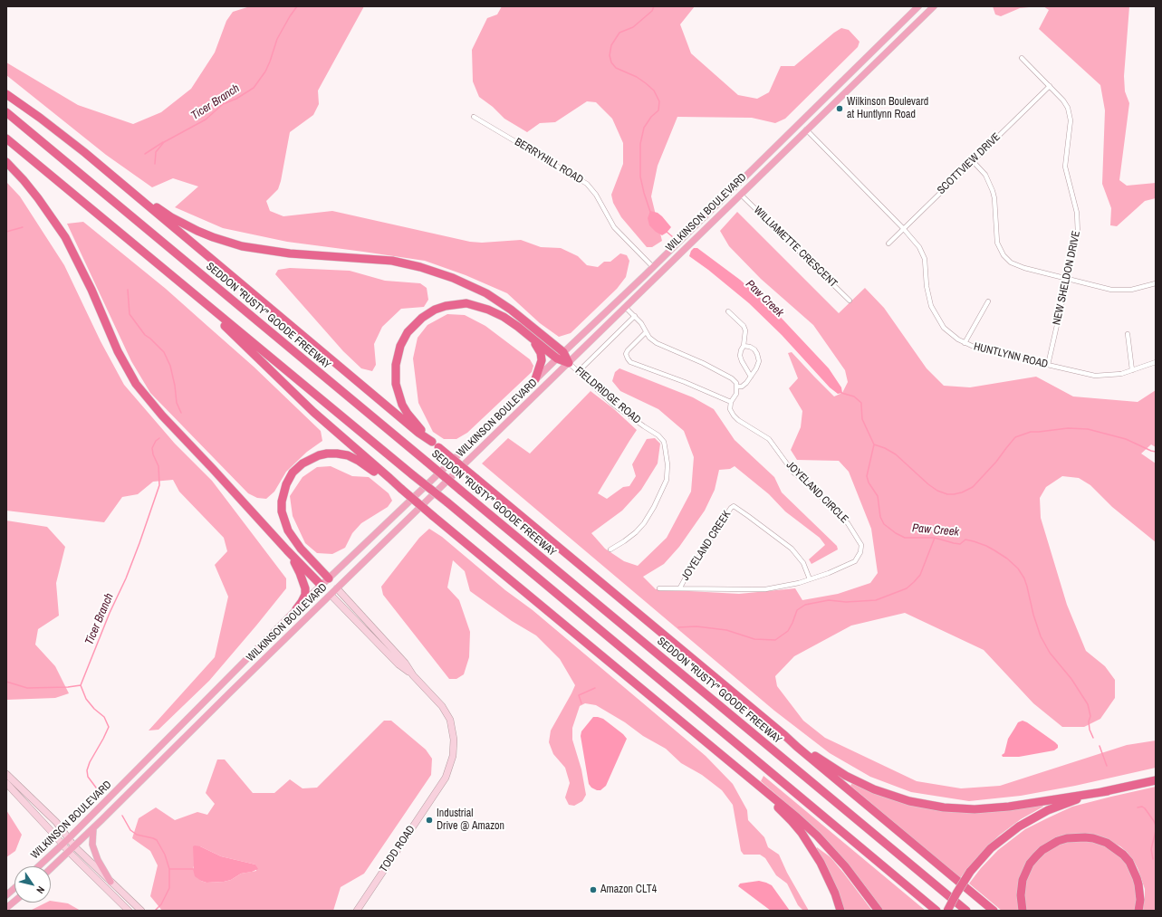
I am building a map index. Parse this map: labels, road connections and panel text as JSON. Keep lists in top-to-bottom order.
{
  "streets": {
    "highway": ["SEDDON \"RUSTY\" GOODE FREEWAY"],
    "main road": ["WILKINSON BOULEVARD"],
    "street": [
      "BERRYHILL ROAD",
      "SCOTTVIEW DRIVE",
      "WILLIAMETTE CRESCENT",
      "NEW SHELDON DRIVE",
      "HUNTLYNN ROAD",
      "FIELDRIDGE ROAD",
      "JOYELAND CIRCLE",
      "JOYELAND CREEK",
      "TODD ROAD"
    ]
  },
  "crossings": [
    ["BERRYHILL ROAD", "WILKINSON BOULEVARD"],
    ["SCOTTVIEW DRIVE", "NEW SHELDON DRIVE"],
    ["SCOTTVIEW DRIVE", "HUNTLYNN ROAD"],
    ["WILKINSON BOULEVARD", "WILLIAMETTE CRESCENT"],
    ["WILKINSON BOULEVARD", "HUNTLYNN ROAD"],
    ["WILKINSON BOULEVARD", "FIELDRIDGE ROAD"],
    ["WILKINSON BOULEVARD", "TODD ROAD"],
    ["NEW SHELDON DRIVE", "HUNTLYNN ROAD"],
    ["JOYELAND CIRCLE", "JOYELAND CREEK"]
  ],
  "water": ["Ticer Branch", "Paw Creek"],
  "places": ["Wilkinson Boulevard at Huntlynn Road", "Industrial Drive @ Amazon", "Amazon CLT4"],
  "north": "bottom right"
}
